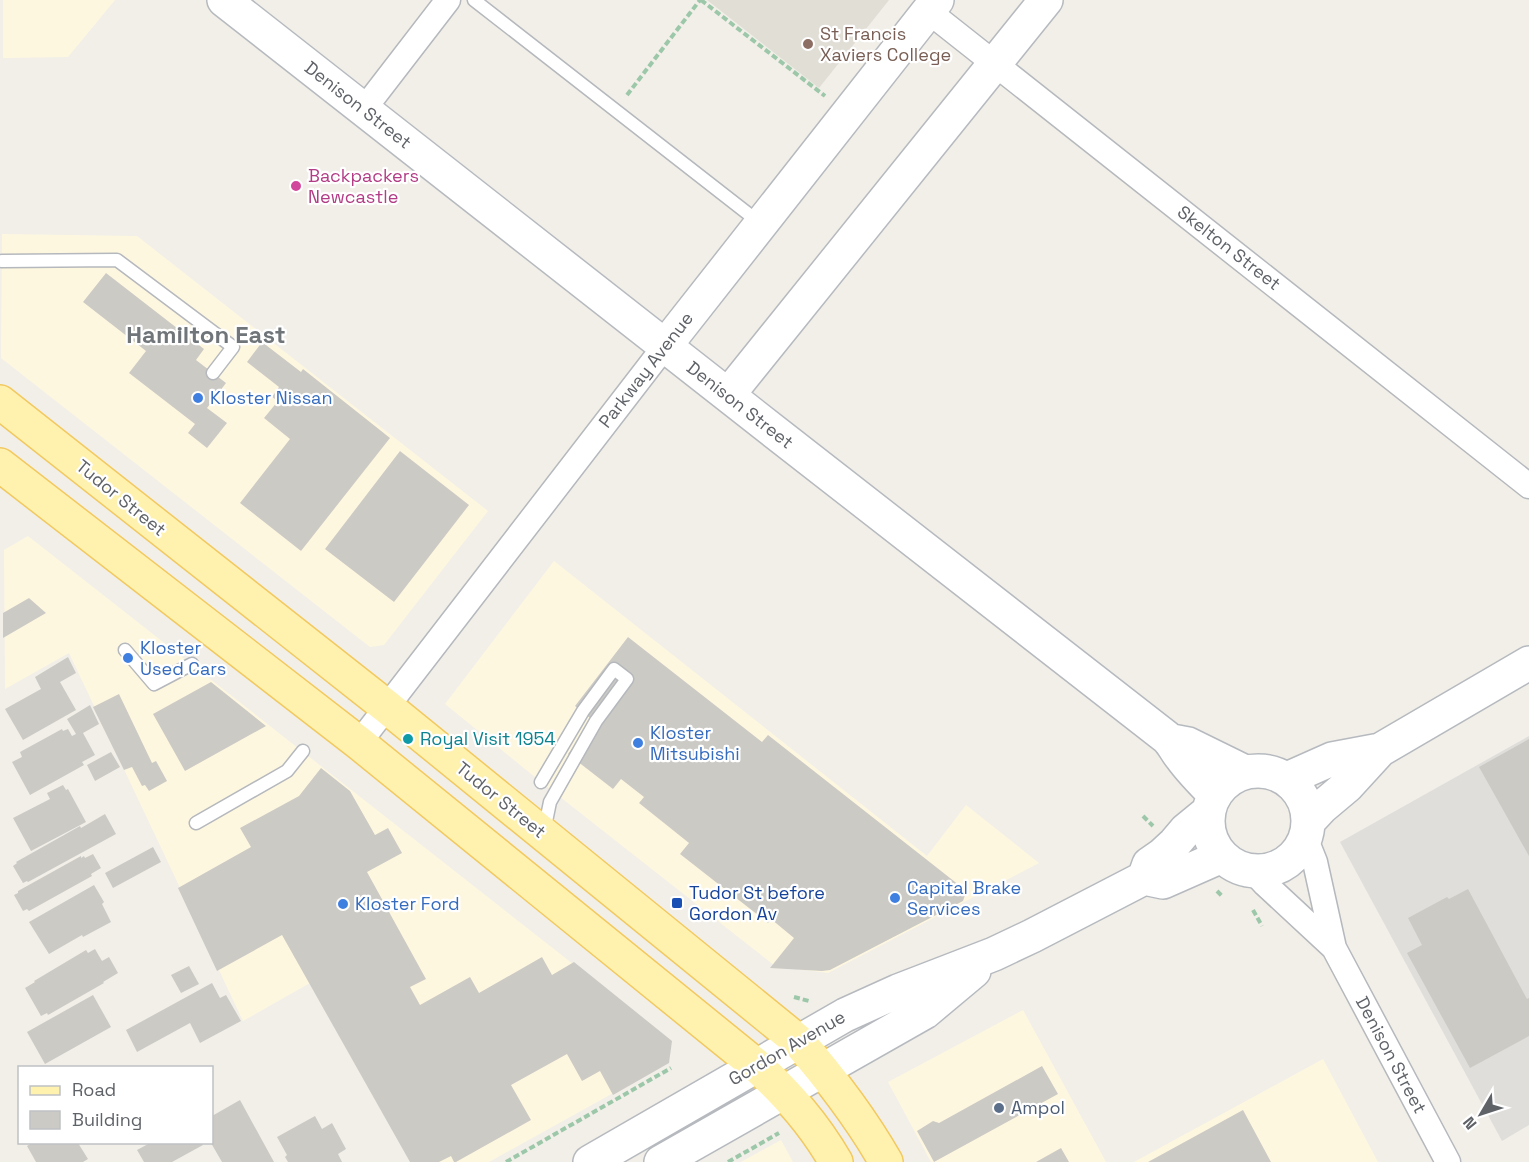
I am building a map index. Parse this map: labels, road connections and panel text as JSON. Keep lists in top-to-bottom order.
{
  "streets": {
    "main road": [
      "Denison Street",
      "Parkway Avenue",
      "Tudor Street",
      "Gordon Avenue"
    ],
    "street": ["Skelton Street"]
  },
  "crossings": [
    ["Denison Street", "Parkway Avenue"],
    ["Denison Street", "Gordon Avenue"],
    ["Skelton Street", "Parkway Avenue"],
    ["Parkway Avenue", "Tudor Street"],
    ["Tudor Street", "Gordon Avenue"]
  ],
  "districts": ["Hamilton East"],
  "places": {
    "other": [
      "St Francis Xaviers College",
      "Backpackers Newcastle",
      "Kloster Nissan",
      "Kloster Used Cars",
      "Royal Visit 1954",
      "Kloster Mitsubishi",
      "Capital Brake Services",
      "Kloster Ford",
      "Ampol"
    ],
    "transit": ["Tudor St before Gordon Av"]
  },
  "legend": ["Road", "Building"],
  "north": "bottom left"
}
